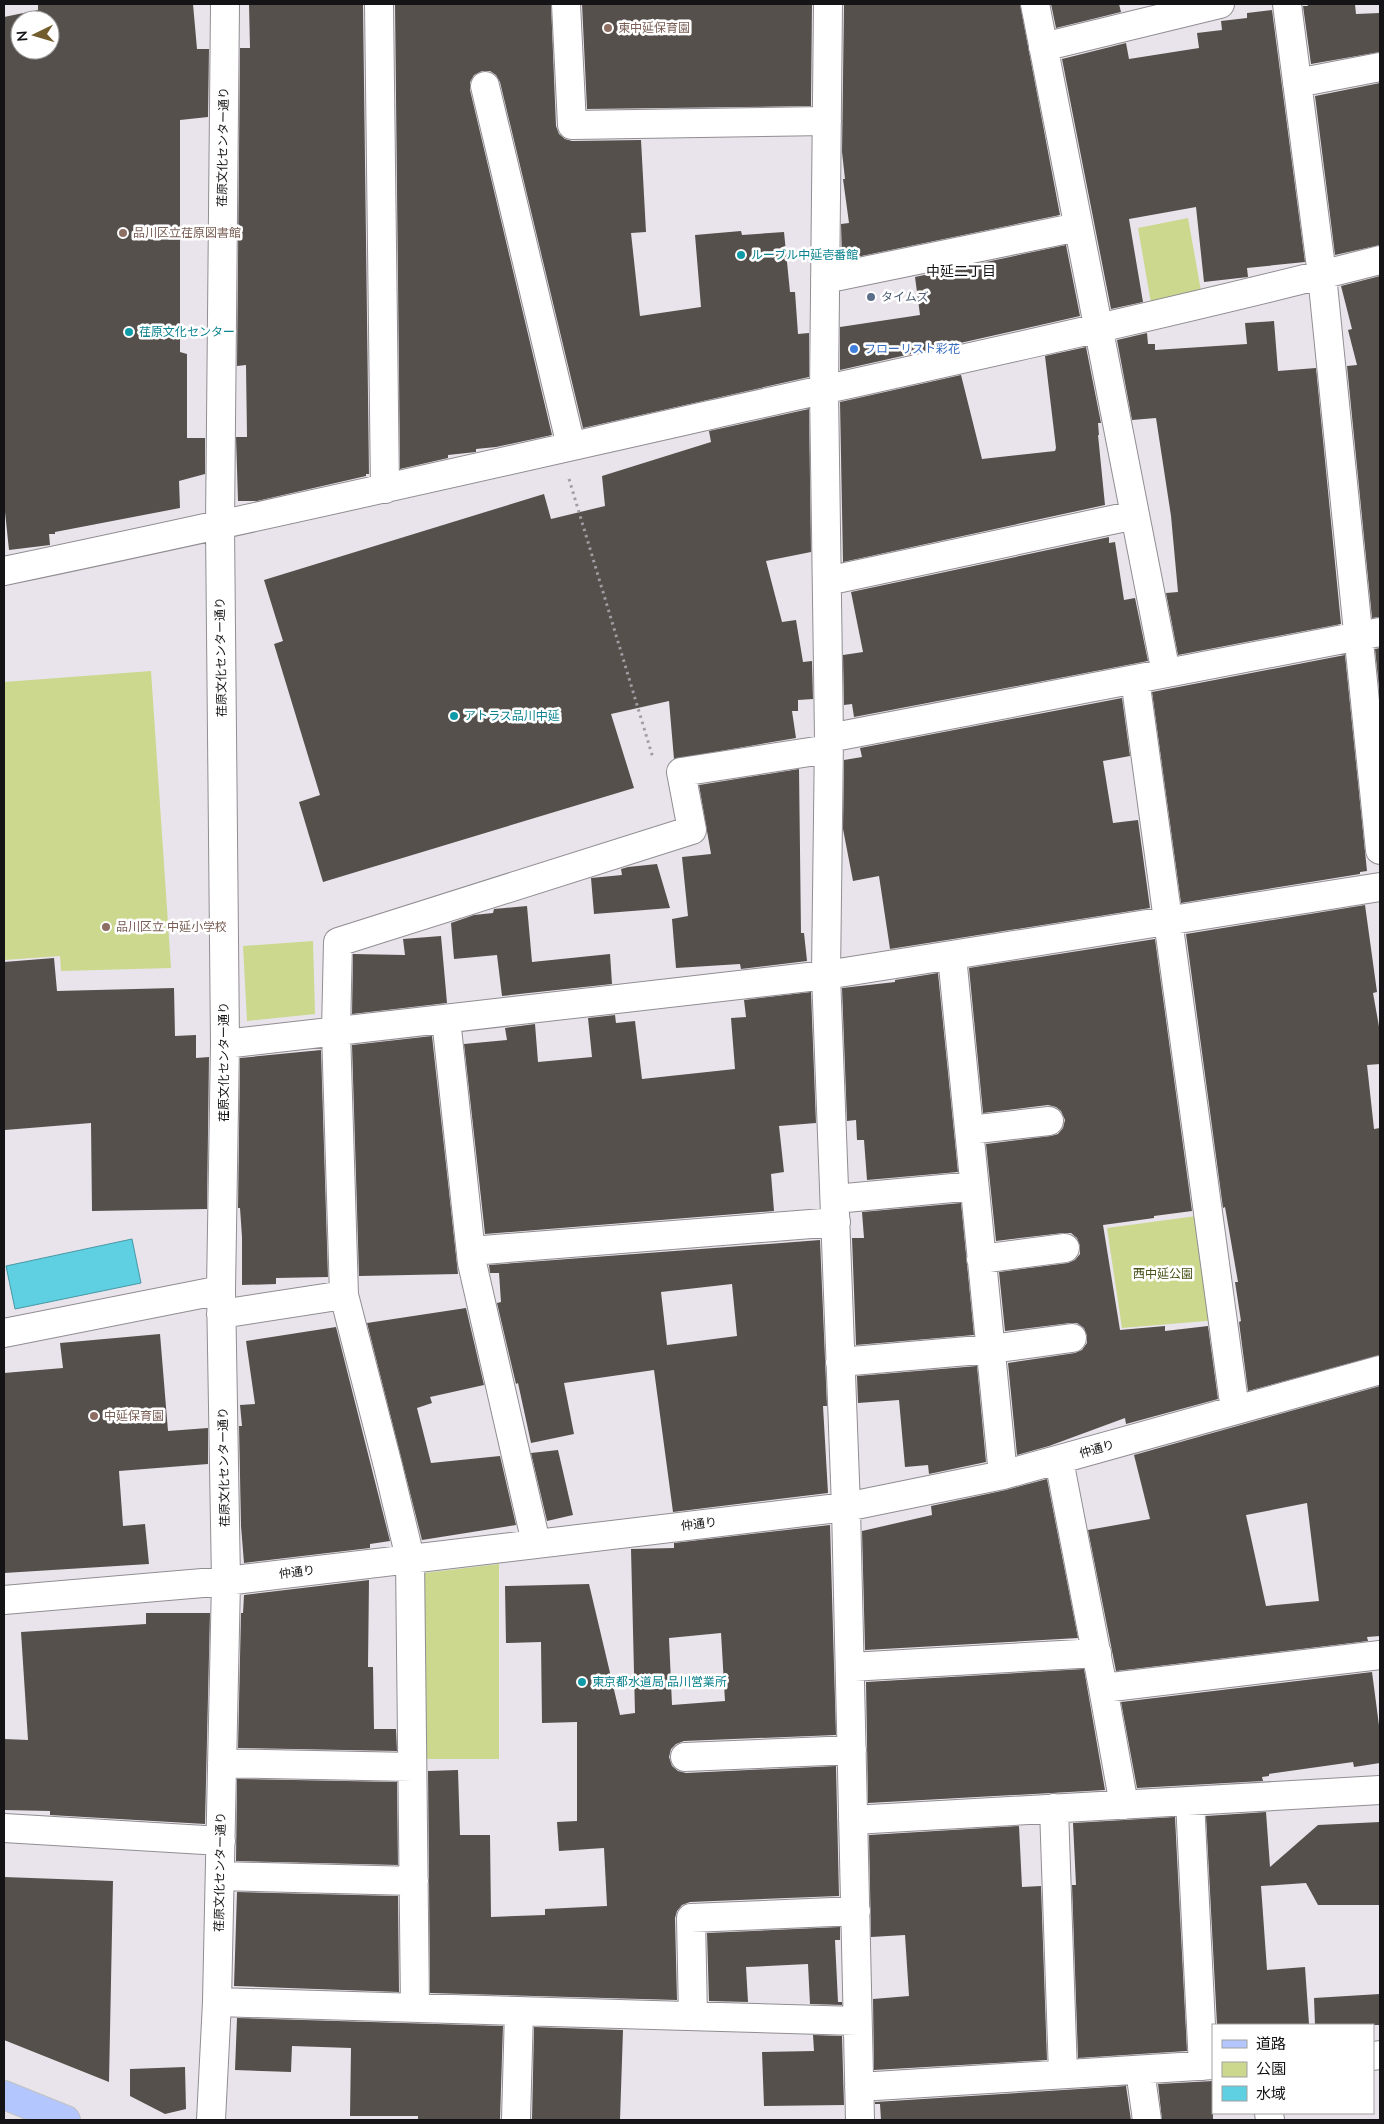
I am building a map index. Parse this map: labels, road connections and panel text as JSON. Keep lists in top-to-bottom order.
{
  "streets": {
    "street": ["荏原文化センター通り", "仲通り"]
  },
  "crossings": [
    ["荏原文化センター通り", "仲通り"]
  ],
  "districts": ["中延二丁目"],
  "parks": ["西中延公園"],
  "places": [
    "東中延保育園",
    "品川区立荏原図書館",
    "ルーブル中延壱番館",
    "タイムズ",
    "荏原文化センター",
    "フローリスト彩花",
    "アトラス品川中延",
    "品川区立 中延小学校",
    "中延保育園",
    "東京都水道局 品川営業所"
  ],
  "legend": ["道路", "公園", "水域"],
  "north": "left"
}
